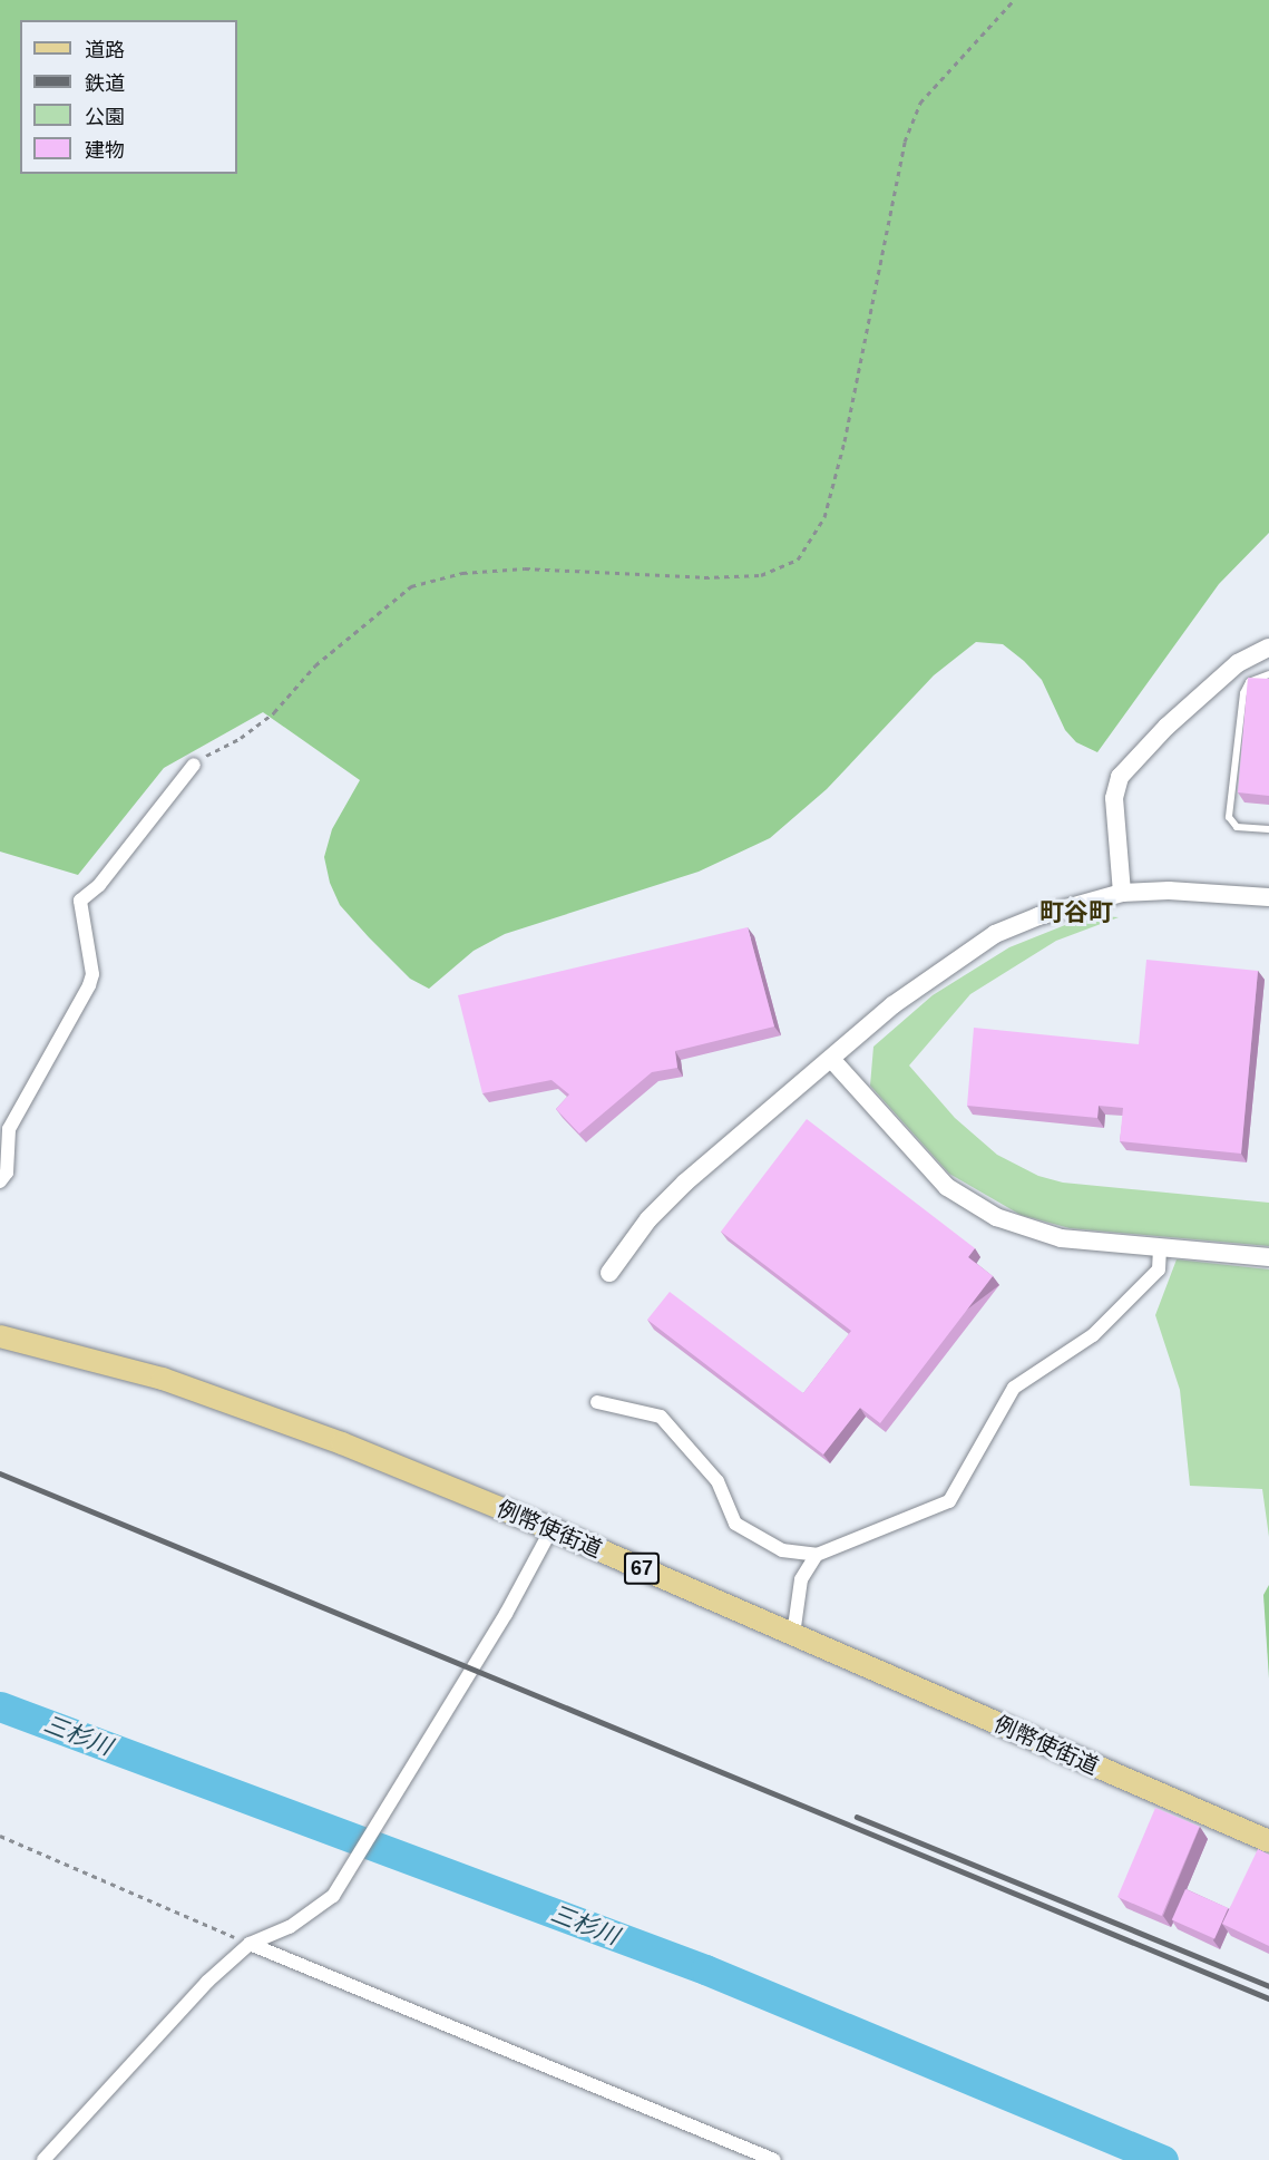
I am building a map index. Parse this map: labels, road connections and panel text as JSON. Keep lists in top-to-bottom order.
{
  "streets": {
    "main road": ["例幣使街道", "67"]
  },
  "districts": ["町谷町"],
  "water": ["三杉川"],
  "legend": [
    "道路",
    "鉄道",
    "公園",
    "建物"
  ]
}
